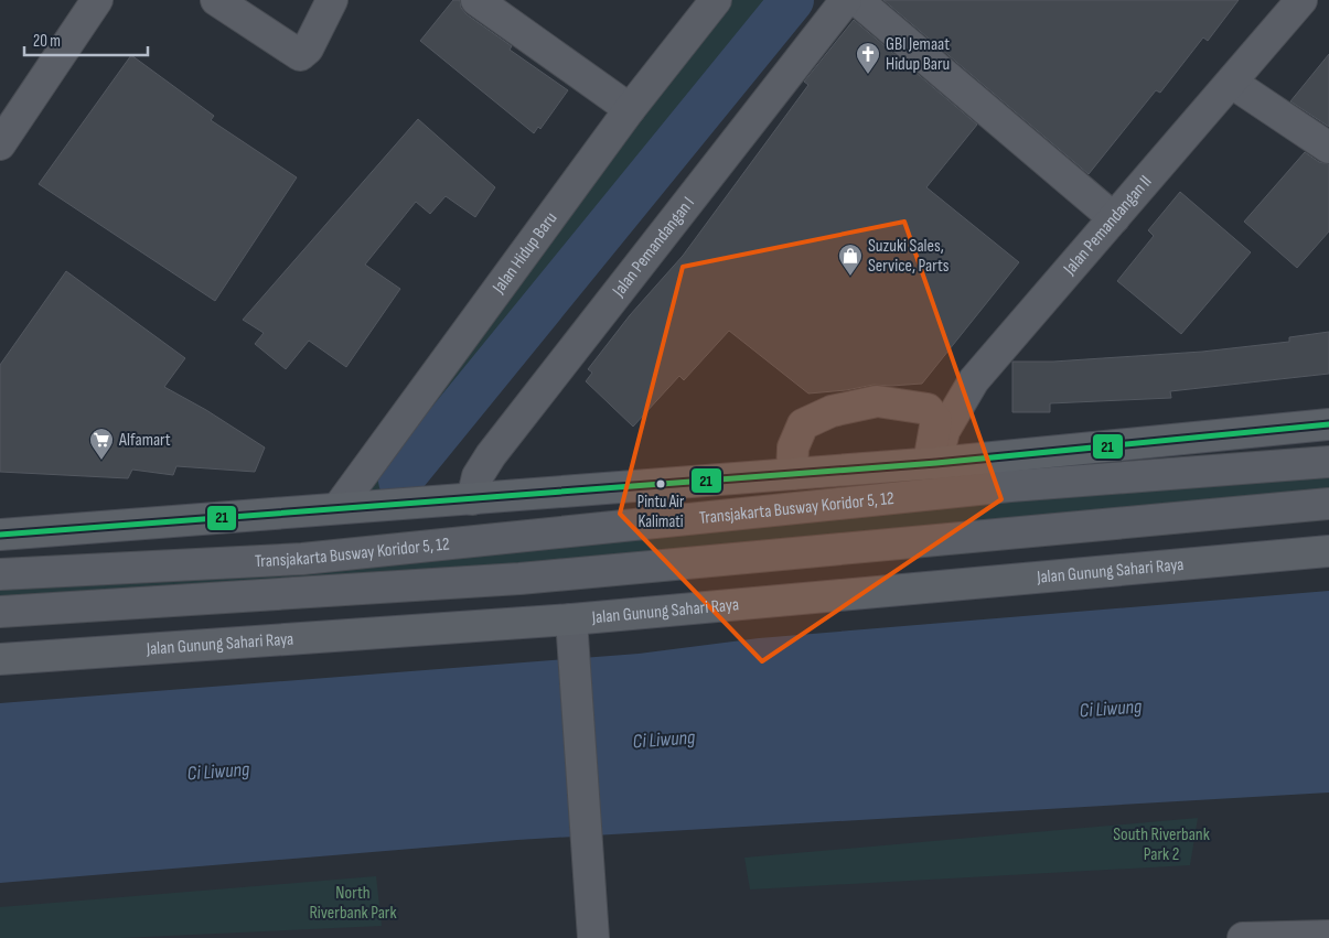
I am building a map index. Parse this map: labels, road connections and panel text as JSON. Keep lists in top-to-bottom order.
{
  "streets": {
    "main road": ["Jalan Gunung Sahari Raya"],
    "street": [
      "Jalan Pemandangan II",
      "Jalan Pemandangan I",
      "Jalan Hidup Baru",
      "Transjakarta Busway Koridor 5, 12"
    ]
  },
  "water": ["Ci Liwung"],
  "parks": ["South Riverbank Park 2", "North Riverbank Park"],
  "places": {
    "church": ["GBI Jemaat Hidup Baru"],
    "shop": ["Suzuki Sales, Service, Parts"],
    "supermarket": ["Alfamart"],
    "other": ["Pintu Air Kalimati"]
  },
  "lines": ["transit line 21"],
  "scale_bar": "20 m"
}
